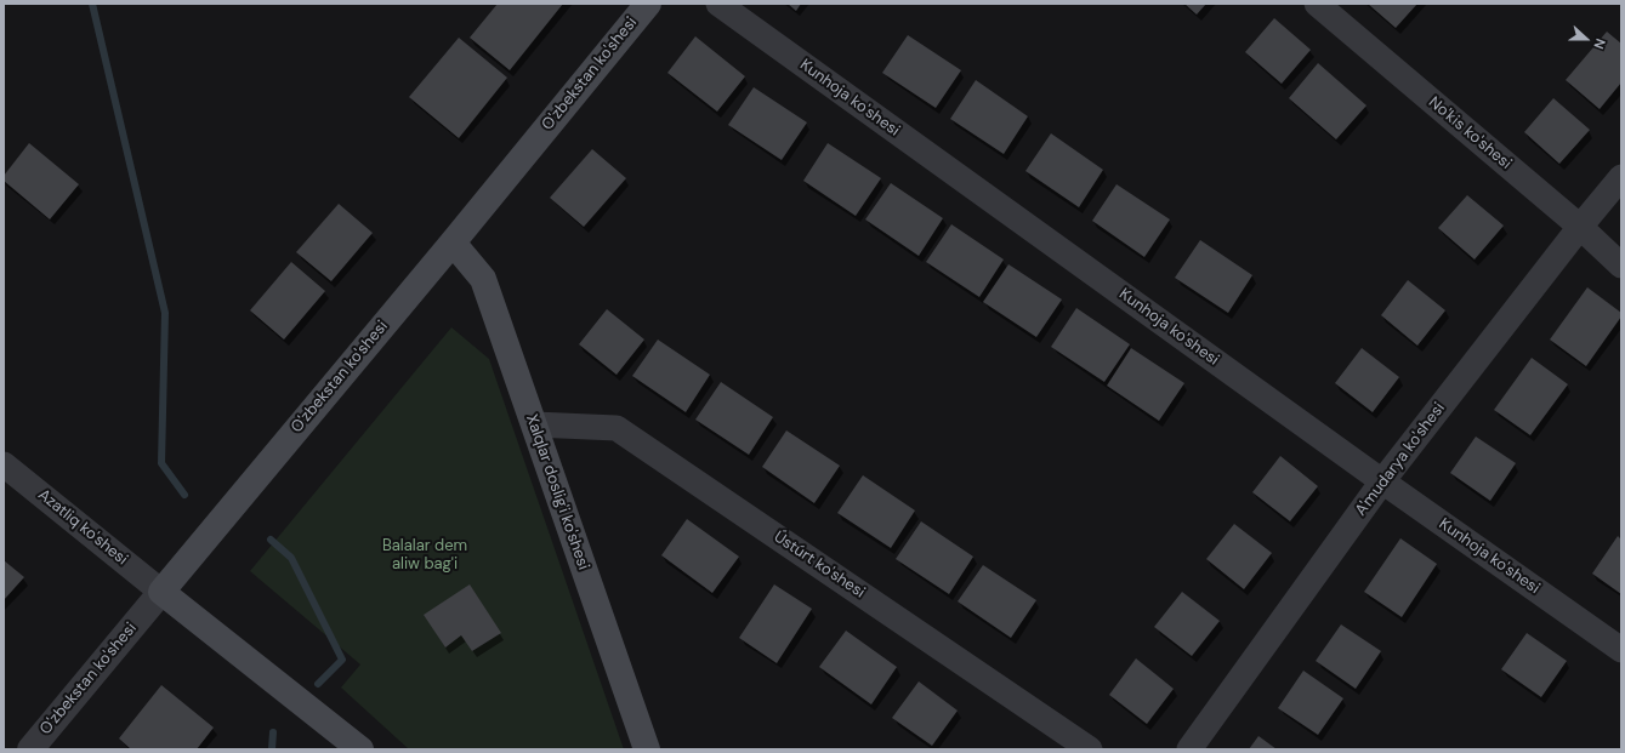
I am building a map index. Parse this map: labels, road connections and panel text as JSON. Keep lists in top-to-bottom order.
{
  "streets": {
    "main road": ["O'zbekstan ko'shesi", "Xalqlar doslig'i ko'shesi"],
    "street": [
      "Kunhoja ko'shesi",
      "No'kis ko'shesi",
      "A'mudarya ko'shesi",
      "Azatliq ko'shesi",
      "Ústúrt ko'shesi"
    ]
  },
  "crossings": [
    ["O'zbekstan ko'shesi", "Xalqlar doslig'i ko'shesi"],
    ["O'zbekstan ko'shesi", "Azatliq ko'shesi"],
    ["Kunhoja ko'shesi", "A'mudarya ko'shesi"],
    ["No'kis ko'shesi", "A'mudarya ko'shesi"],
    ["Xalqlar doslig'i ko'shesi", "Ústúrt ko'shesi"]
  ],
  "parks": ["Balalar dem aliw bag'i"],
  "north": "right"
}
